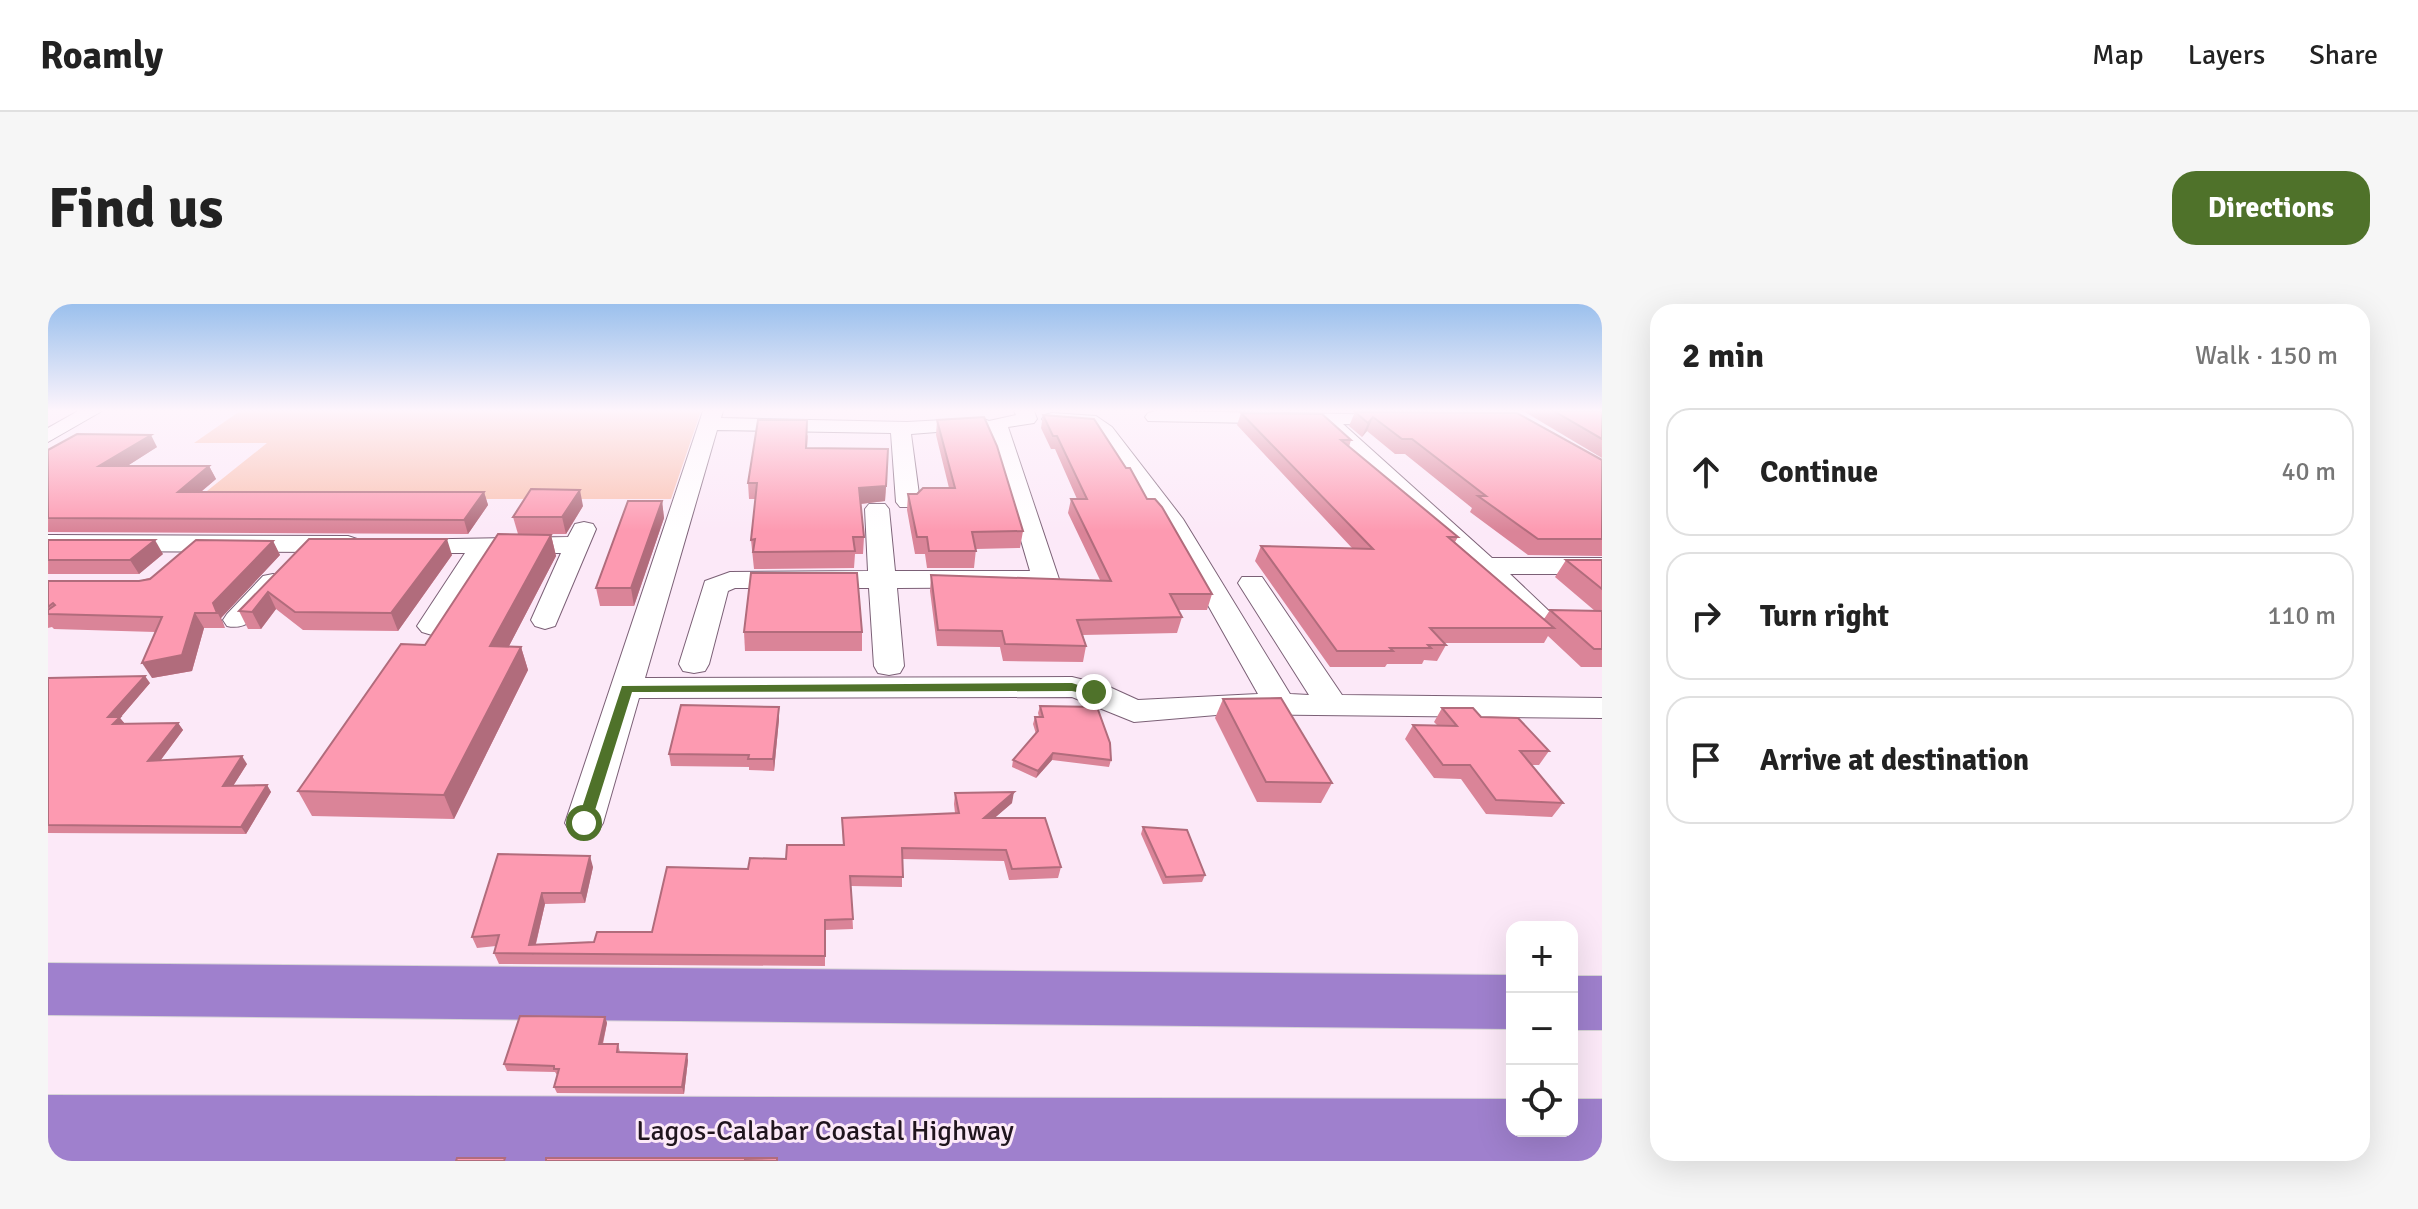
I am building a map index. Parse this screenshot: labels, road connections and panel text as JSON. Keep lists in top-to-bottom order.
{
  "streets": {
    "highway": ["Lagos-Calabar Coastal Highway"]
  },
  "page": {
    "header": "Roamly",
    "nav": ["Map", "Layers", "Share"],
    "buttons": "Directions",
    "title": "Find us",
    "heading": ["2 min", "Walk · 150 m"],
    "list": [
      ["Continue", "40 m"],
      ["Turn right", "110 m"],
      "Arrive at destination"
    ],
    "map_buttons": ["+", "−"]
  }
}
